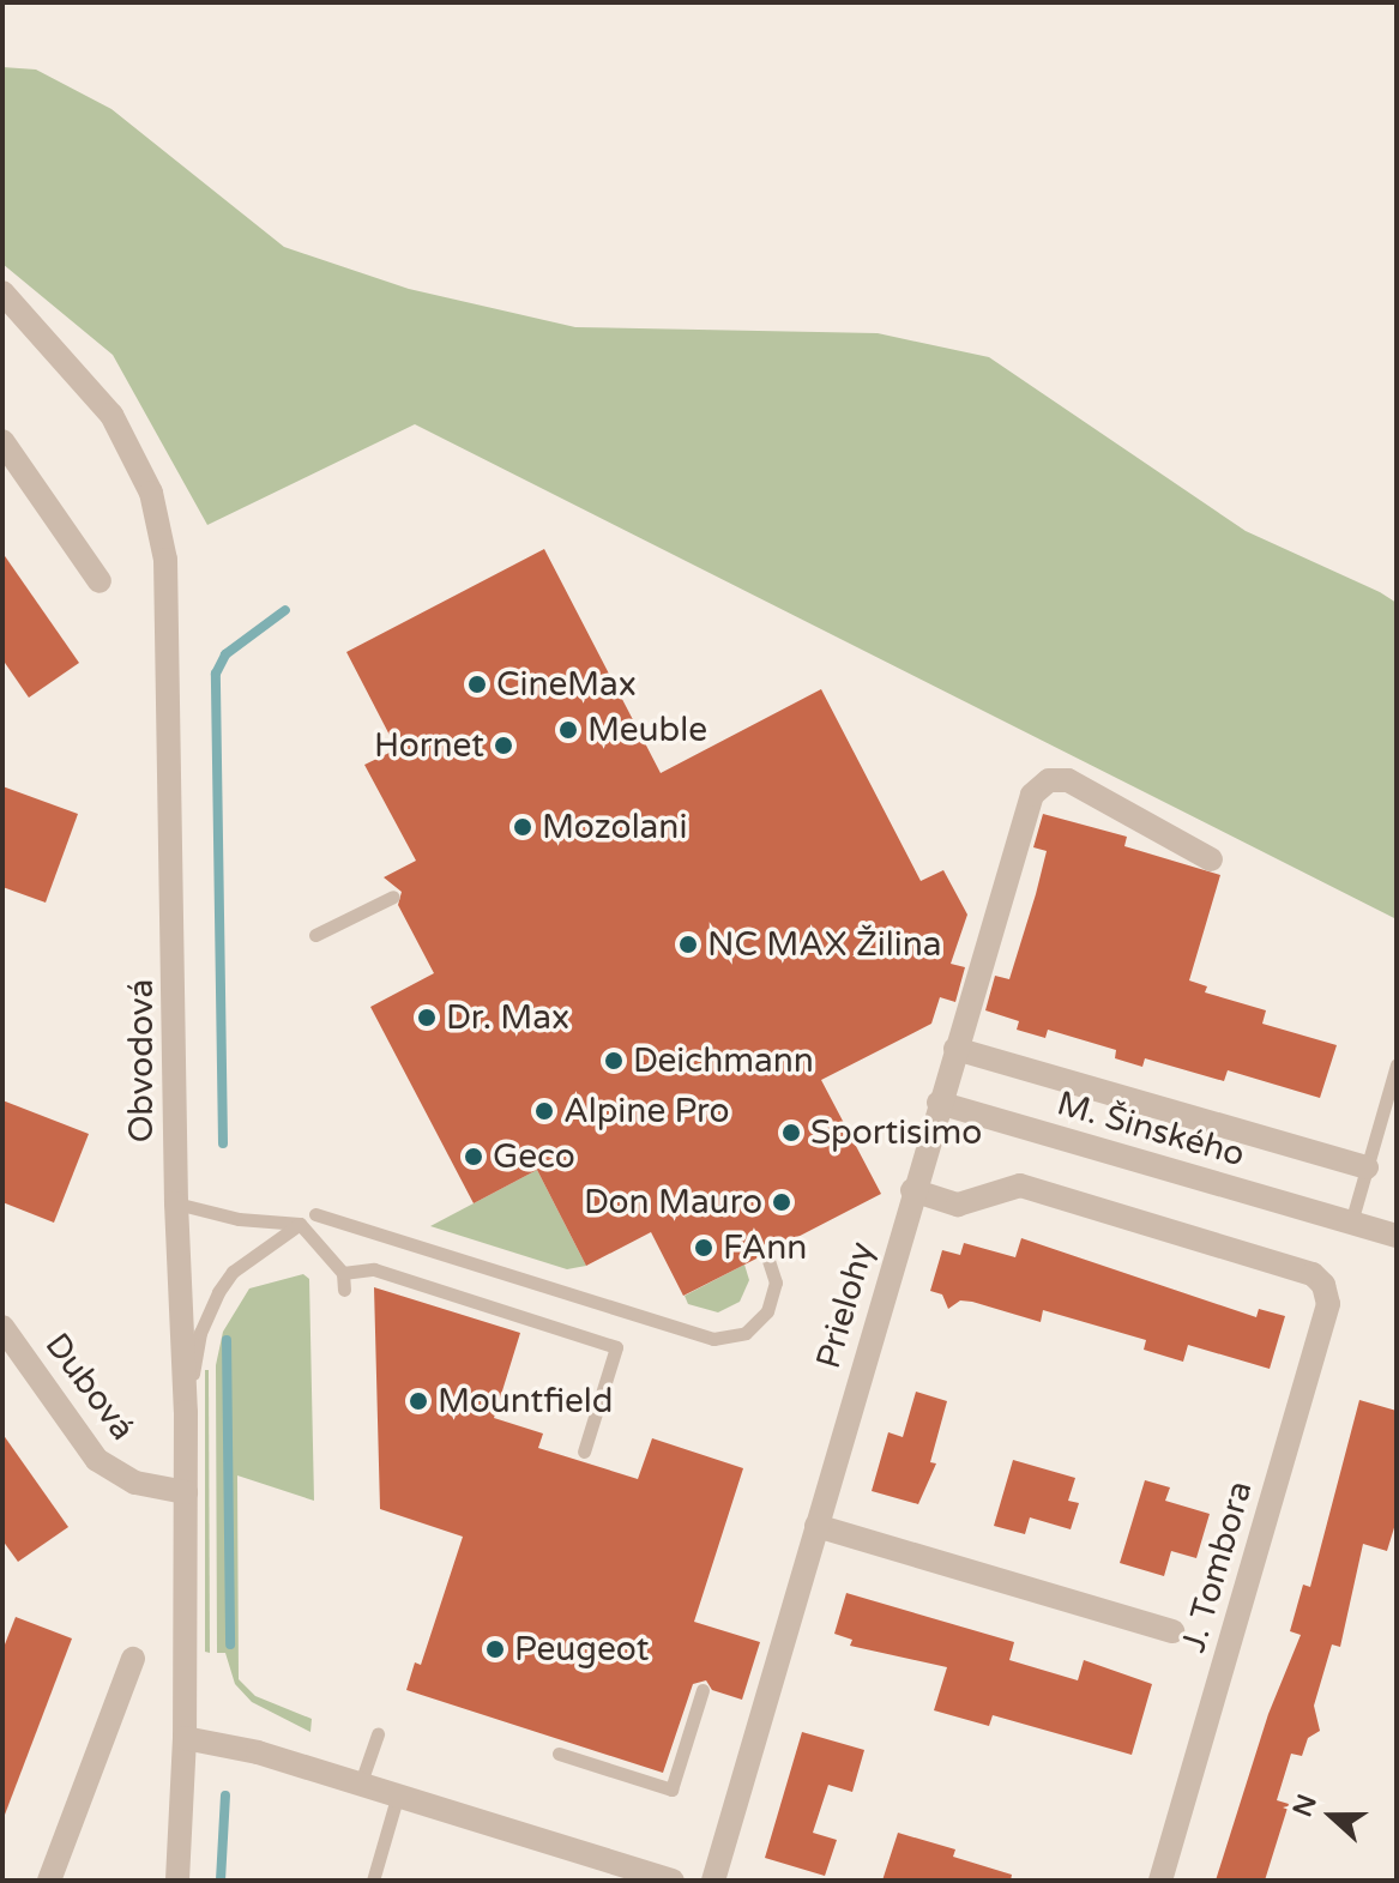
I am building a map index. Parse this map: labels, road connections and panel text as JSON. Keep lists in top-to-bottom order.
{
  "streets": {
    "street": [
      "Obvodová",
      "M. Šinského",
      "Prielohy",
      "Dubová",
      "J. Tombora"
    ]
  },
  "crossings": [
    ["Obvodová", "Dubová"],
    ["M. Šinského", "Prielohy"],
    ["Prielohy", "J. Tombora"]
  ],
  "places": [
    "CineMax",
    "Meuble",
    "Hornet",
    "Mozolani",
    "NC MAX Žilina",
    "Dr. Max",
    "Deichmann",
    "Alpine Pro",
    "Sportisimo",
    "Geco",
    "Don Mauro",
    "FAnn",
    "Mountfield",
    "Peugeot"
  ],
  "north": "left"
}
